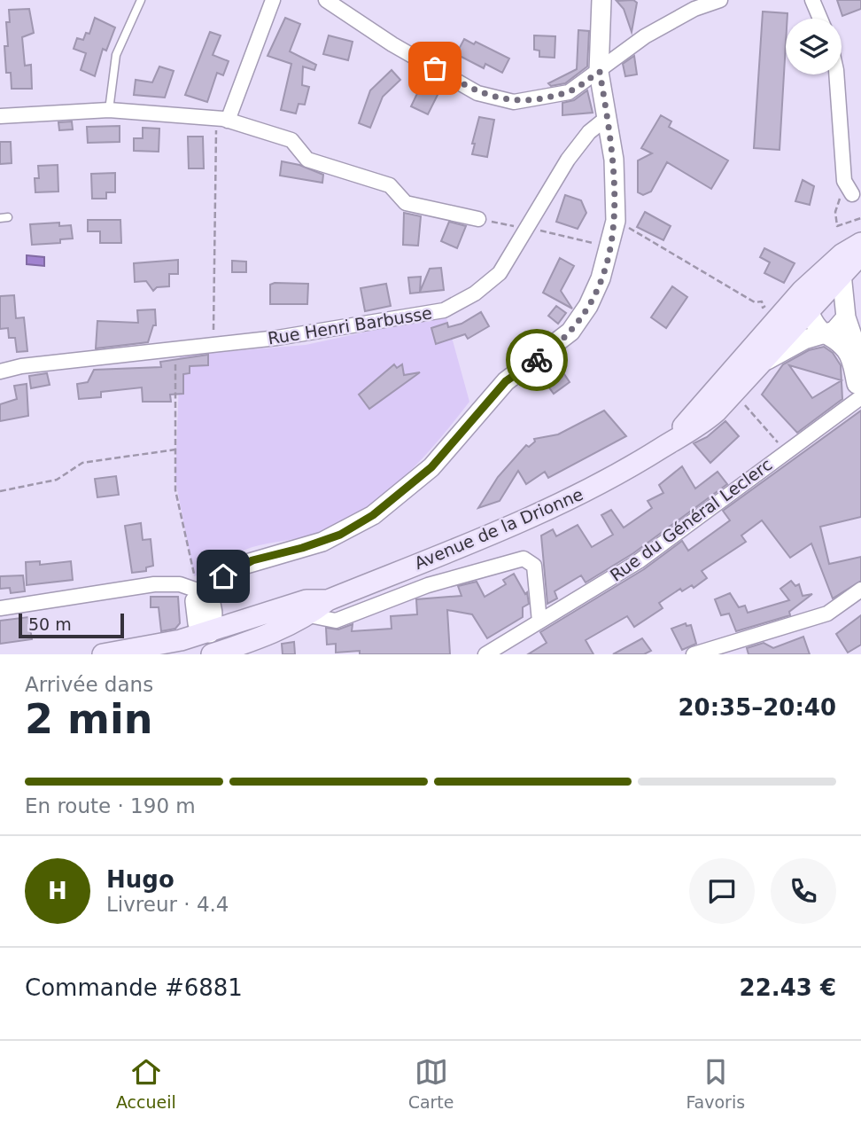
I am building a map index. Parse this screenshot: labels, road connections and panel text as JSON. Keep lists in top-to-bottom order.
{
  "streets": {
    "main road": ["Avenue de la Drionne"],
    "street": ["Rue Henri Barbusse", "Rue du Général Leclerc"]
  },
  "scale_bar": "50 m",
  "page": {
    "scale": "50 m",
    "heading": ["2 min", "Arrivée dans", "20:35–20:40"],
    "panel": [
      "Hugo",
      "Livreur · 4.4",
      "Commande #6881",
      "22.43 €"
    ],
    "bar": "En route · 190 m",
    "round": "H",
    "tabs": ["Accueil", "Carte", "Favoris"]
  }
}
